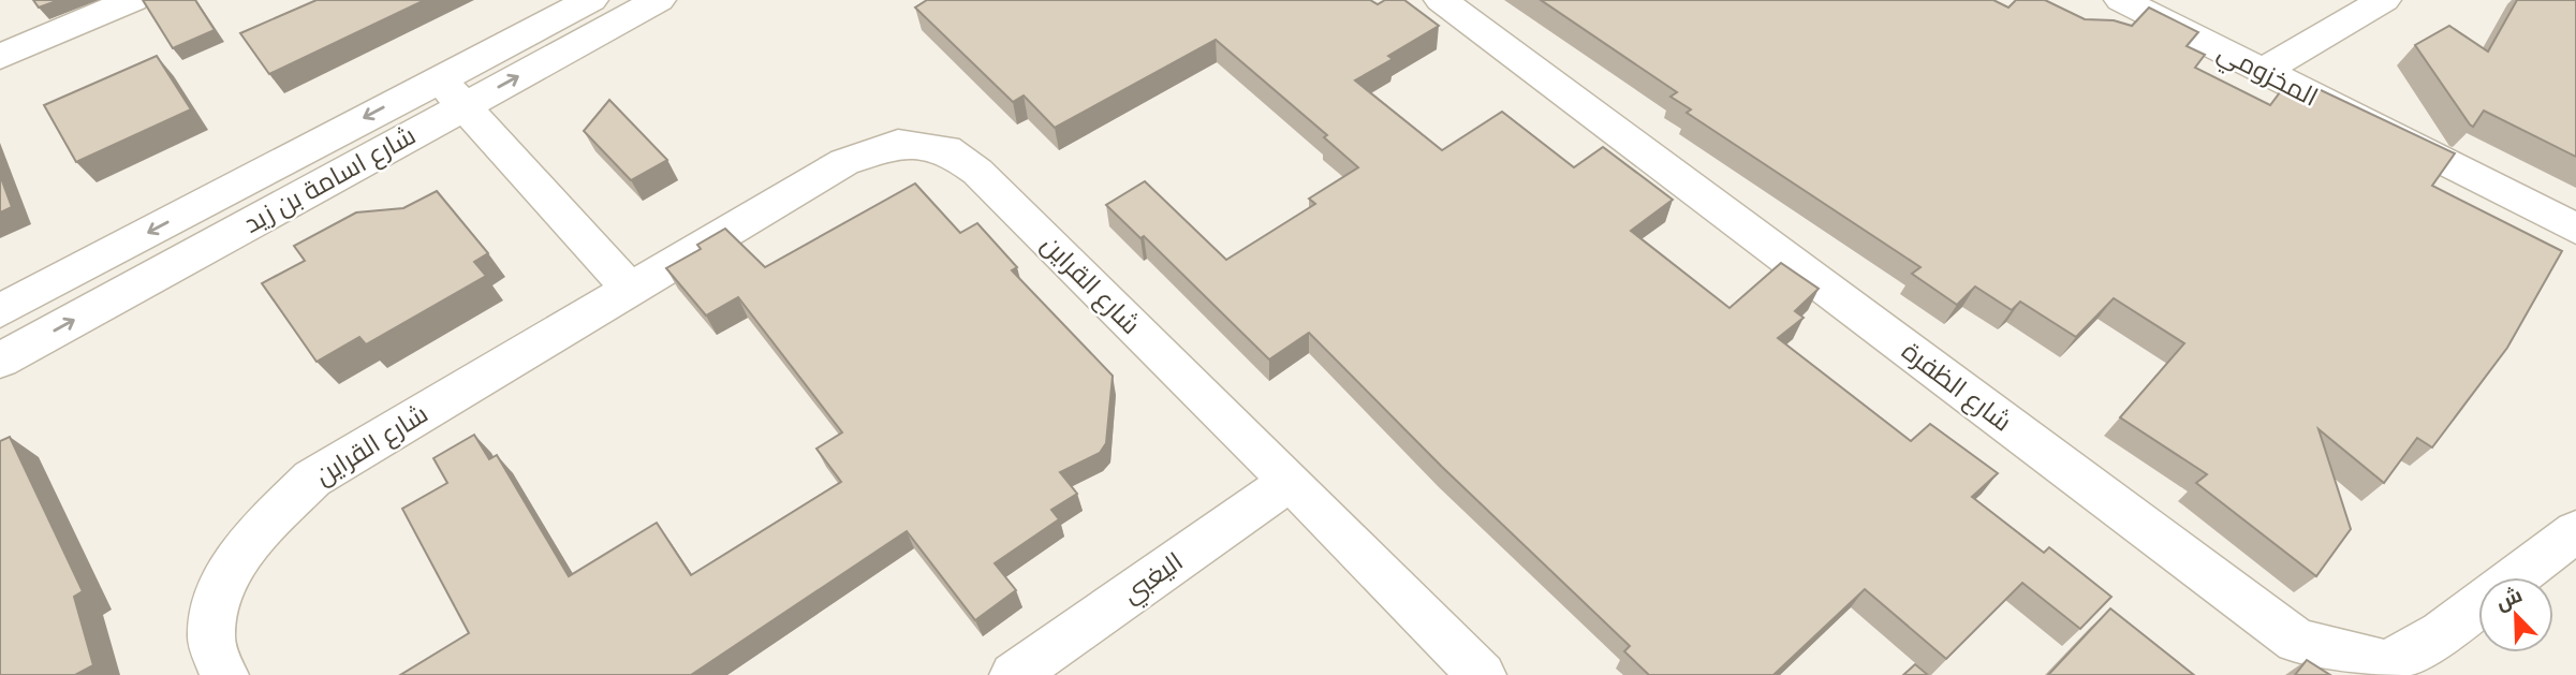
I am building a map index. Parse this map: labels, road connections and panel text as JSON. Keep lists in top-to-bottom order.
{
  "streets": {
    "street": [
      "المخزومي",
      "شارع اسامة بن زيد",
      "شارع القراين",
      "شارع الظفرة",
      "اليغبي"
    ]
  },
  "crossings": [
    ["شارع القراين", "اليغبي"]
  ],
  "north": "top left"
}
